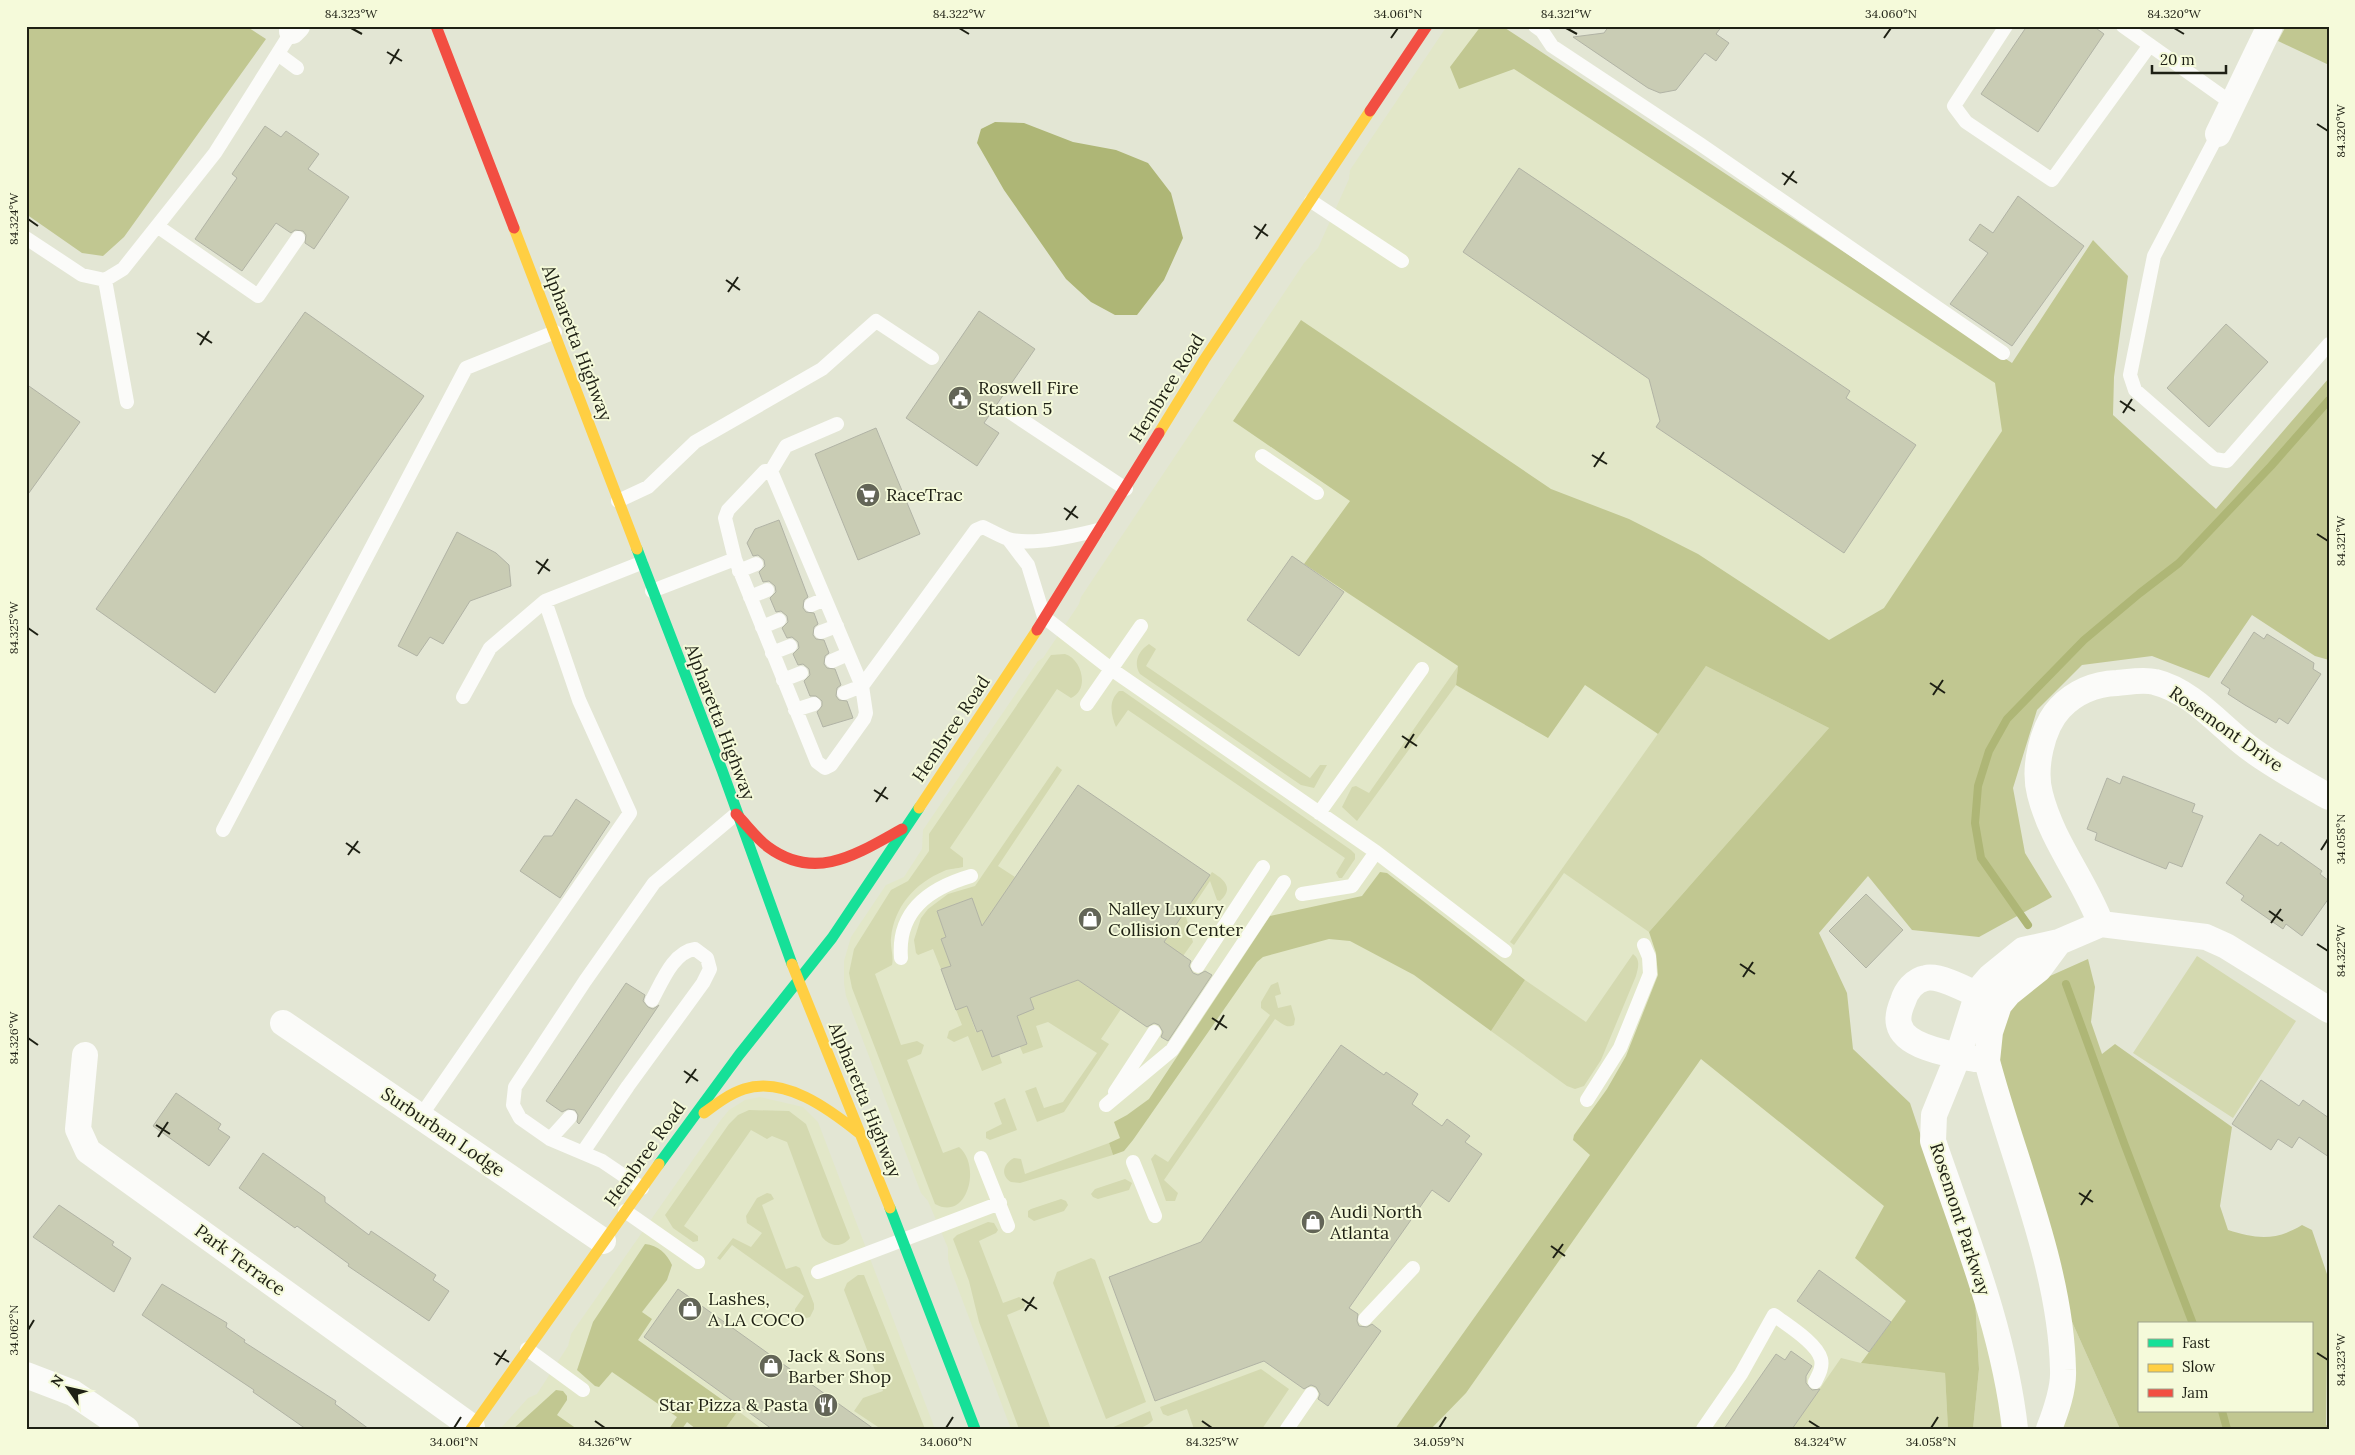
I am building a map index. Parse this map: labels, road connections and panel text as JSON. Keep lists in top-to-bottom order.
{
  "streets": {
    "main road": ["Alpharetta Highway", "Hembree Road"],
    "street": [
      "Rosemont Drive",
      "Surburban Lodge",
      "Rosemont Parkway",
      "Park Terrace"
    ]
  },
  "crossings": [
    ["Alpharetta Highway", "Hembree Road"],
    ["Hembree Road", "Surburban Lodge"],
    ["Hembree Road", "Park Terrace"],
    ["Rosemont Drive", "Rosemont Parkway"]
  ],
  "places": {
    "public building": ["Roswell Fire Station 5"],
    "supermarket": ["RaceTrac"],
    "shop": [
      "Nalley Luxury Collision Center",
      "Audi North Atlanta",
      "Lashes, A LA COCO",
      "Jack & Sons Barber Shop"
    ],
    "restaurant": ["Star Pizza & Pasta"]
  },
  "legend": ["Fast", "Slow", "Jam"],
  "scale_bar": "20 m",
  "north": "top left",
  "coordinates": [
    "84.323°W",
    "84.322°W",
    "34.061°N",
    "84.321°W",
    "34.060°N",
    "84.320°W",
    "84.324°W",
    "84.325°W",
    "34.058°N",
    "84.326°W",
    "34.062°N",
    "34.059°N"
  ]
}
